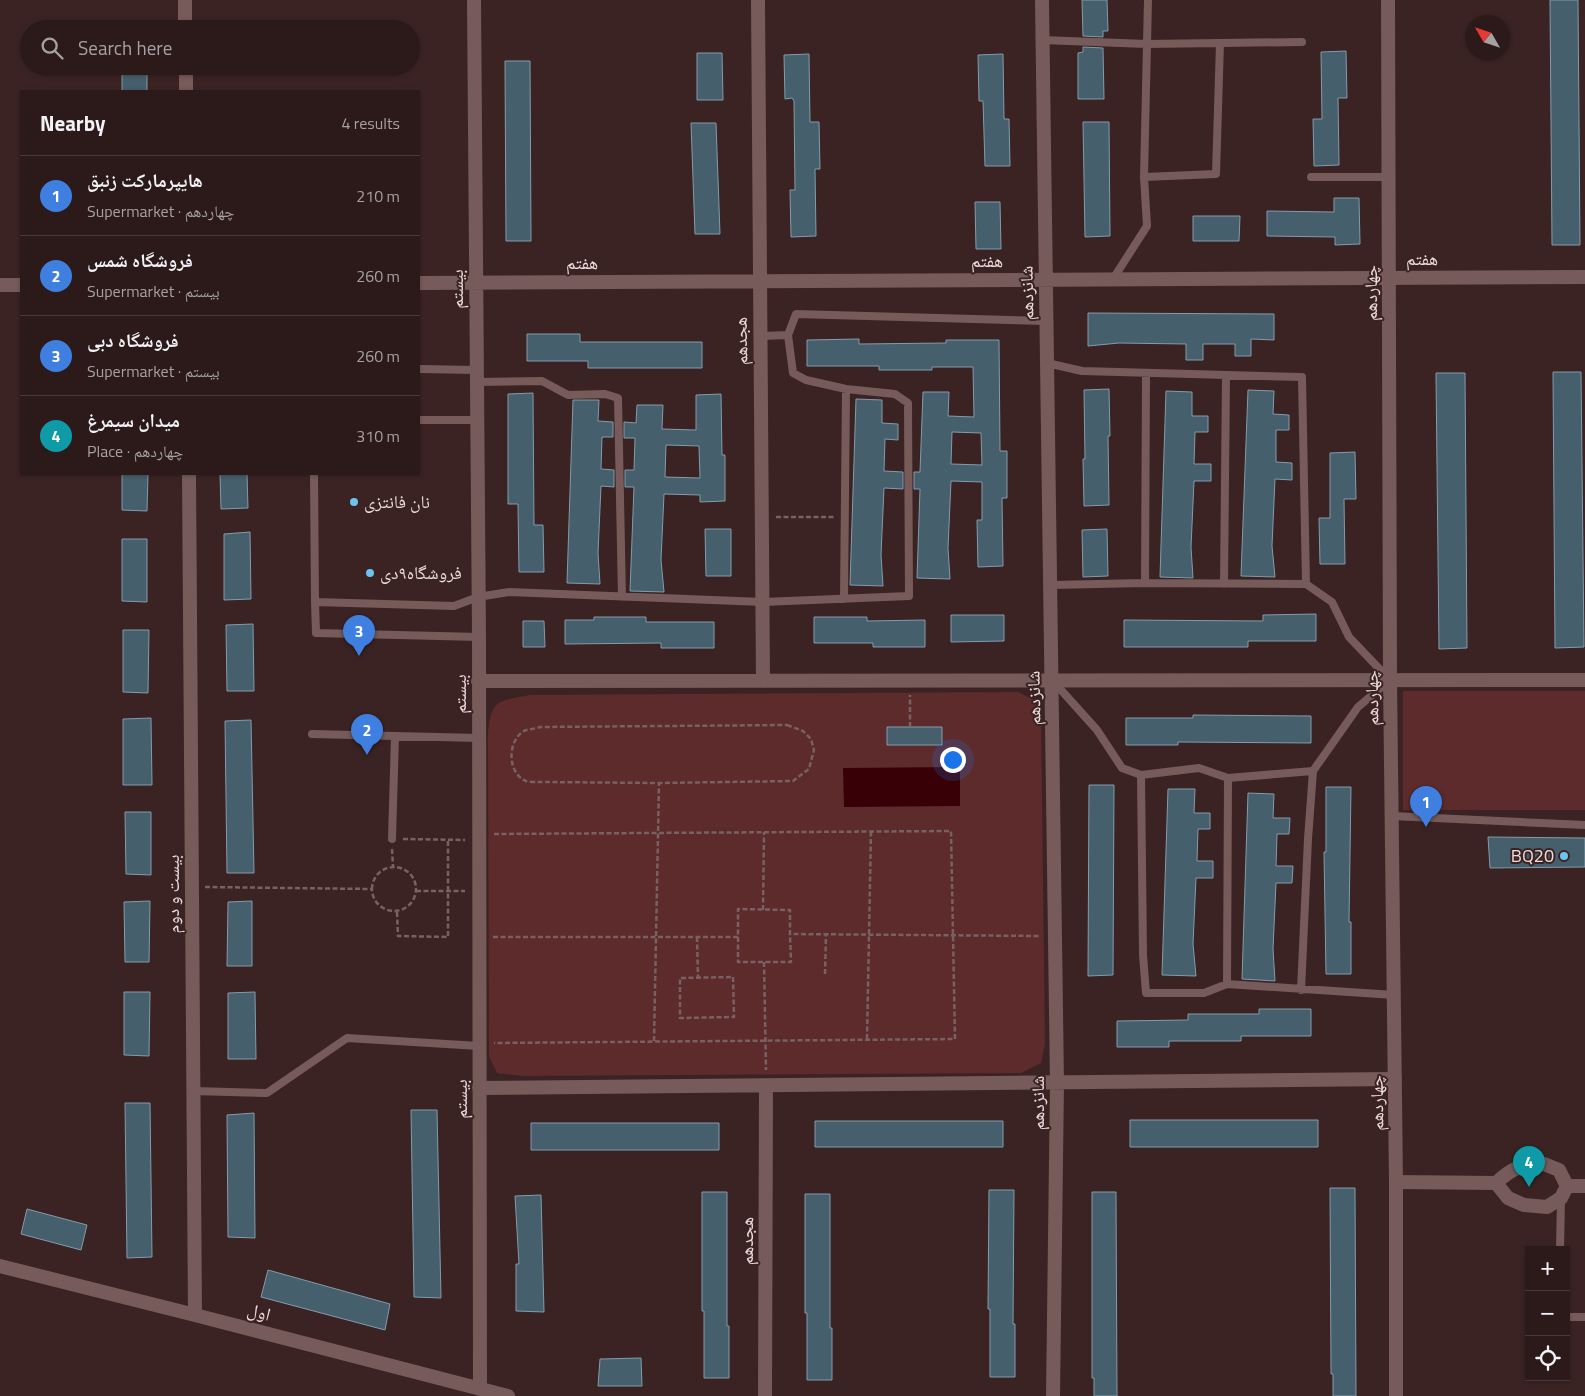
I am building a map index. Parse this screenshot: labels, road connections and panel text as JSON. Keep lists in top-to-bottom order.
{
  "streets": {
    "street": [
      "هفتم",
      "بیستم",
      "شانزدهم",
      "چهاردهم",
      "هجدهم",
      "بیست و دوم",
      "اول"
    ]
  },
  "crossings": [
    ["هفتم", "بیستم"],
    ["هفتم", "شانزدهم"],
    ["هفتم", "چهاردهم"],
    ["هفتم", "هجدهم"],
    ["بیستم", "اول"],
    ["بیست و دوم", "اول"]
  ],
  "places": ["نان فانتزی", "فروشگاه۹دی", "BQ20"],
  "north": "top left",
  "page": {
    "search": "Search here",
    "heading": ["Nearby", "4 results"],
    "list": [
      {
        "mark": "1",
        "name": "هایپرمارکت زنبق",
        "note": "Supermarket · چهاردهم",
        "value": "210 m"
      },
      {
        "mark": "2",
        "name": "فروشگاه شمس",
        "note": "Supermarket · بیستم",
        "value": "260 m"
      },
      {
        "mark": "3",
        "name": "فروشگاه دبی",
        "note": "Supermarket · بیستم",
        "value": "260 m"
      },
      {
        "mark": "4",
        "name": "میدان سیمرغ",
        "note": "Place · چهاردهم",
        "value": "310 m"
      }
    ],
    "pins": [
      "3",
      "2",
      "1",
      "4"
    ],
    "map_buttons": ["+", "−"]
  }
}
